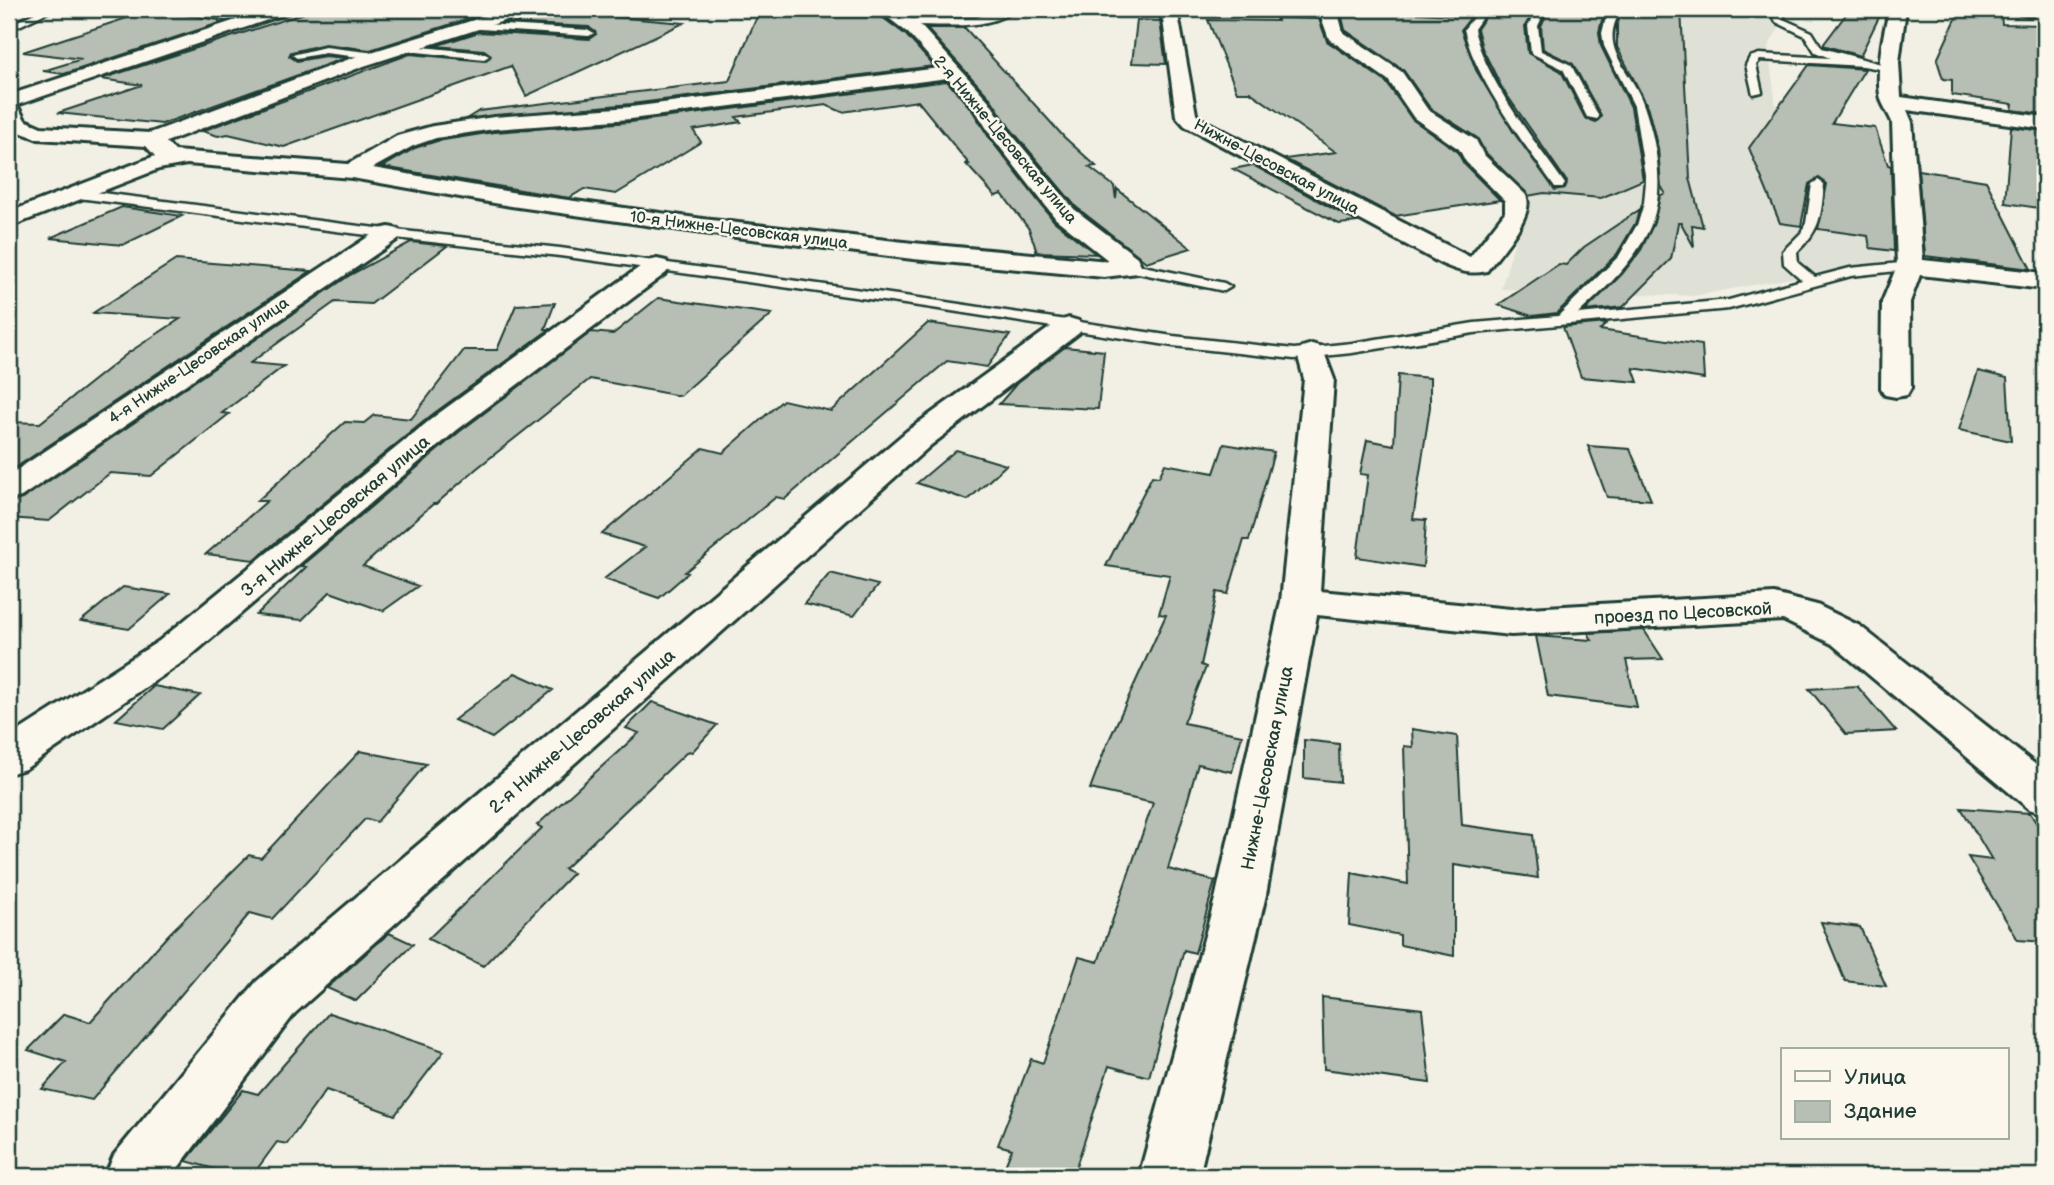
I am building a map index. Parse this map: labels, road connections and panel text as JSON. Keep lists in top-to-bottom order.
{
  "streets": {
    "street": [
      "2-я Нижне-Цесовская улица",
      "Нижне-Цесовская улица",
      "10-я Нижне-Цесовская улица",
      "4-я Нижне-Цесовская улица",
      "3-я Нижне-Цесовская улица",
      "проезд по Цесовской"
    ]
  },
  "crossings": [
    ["2-я Нижне-Цесовская улица", "10-я Нижне-Цесовская улица"],
    ["Нижне-Цесовская улица", "проезд по Цесовской"]
  ],
  "legend": ["Улица", "Здание"]
}
